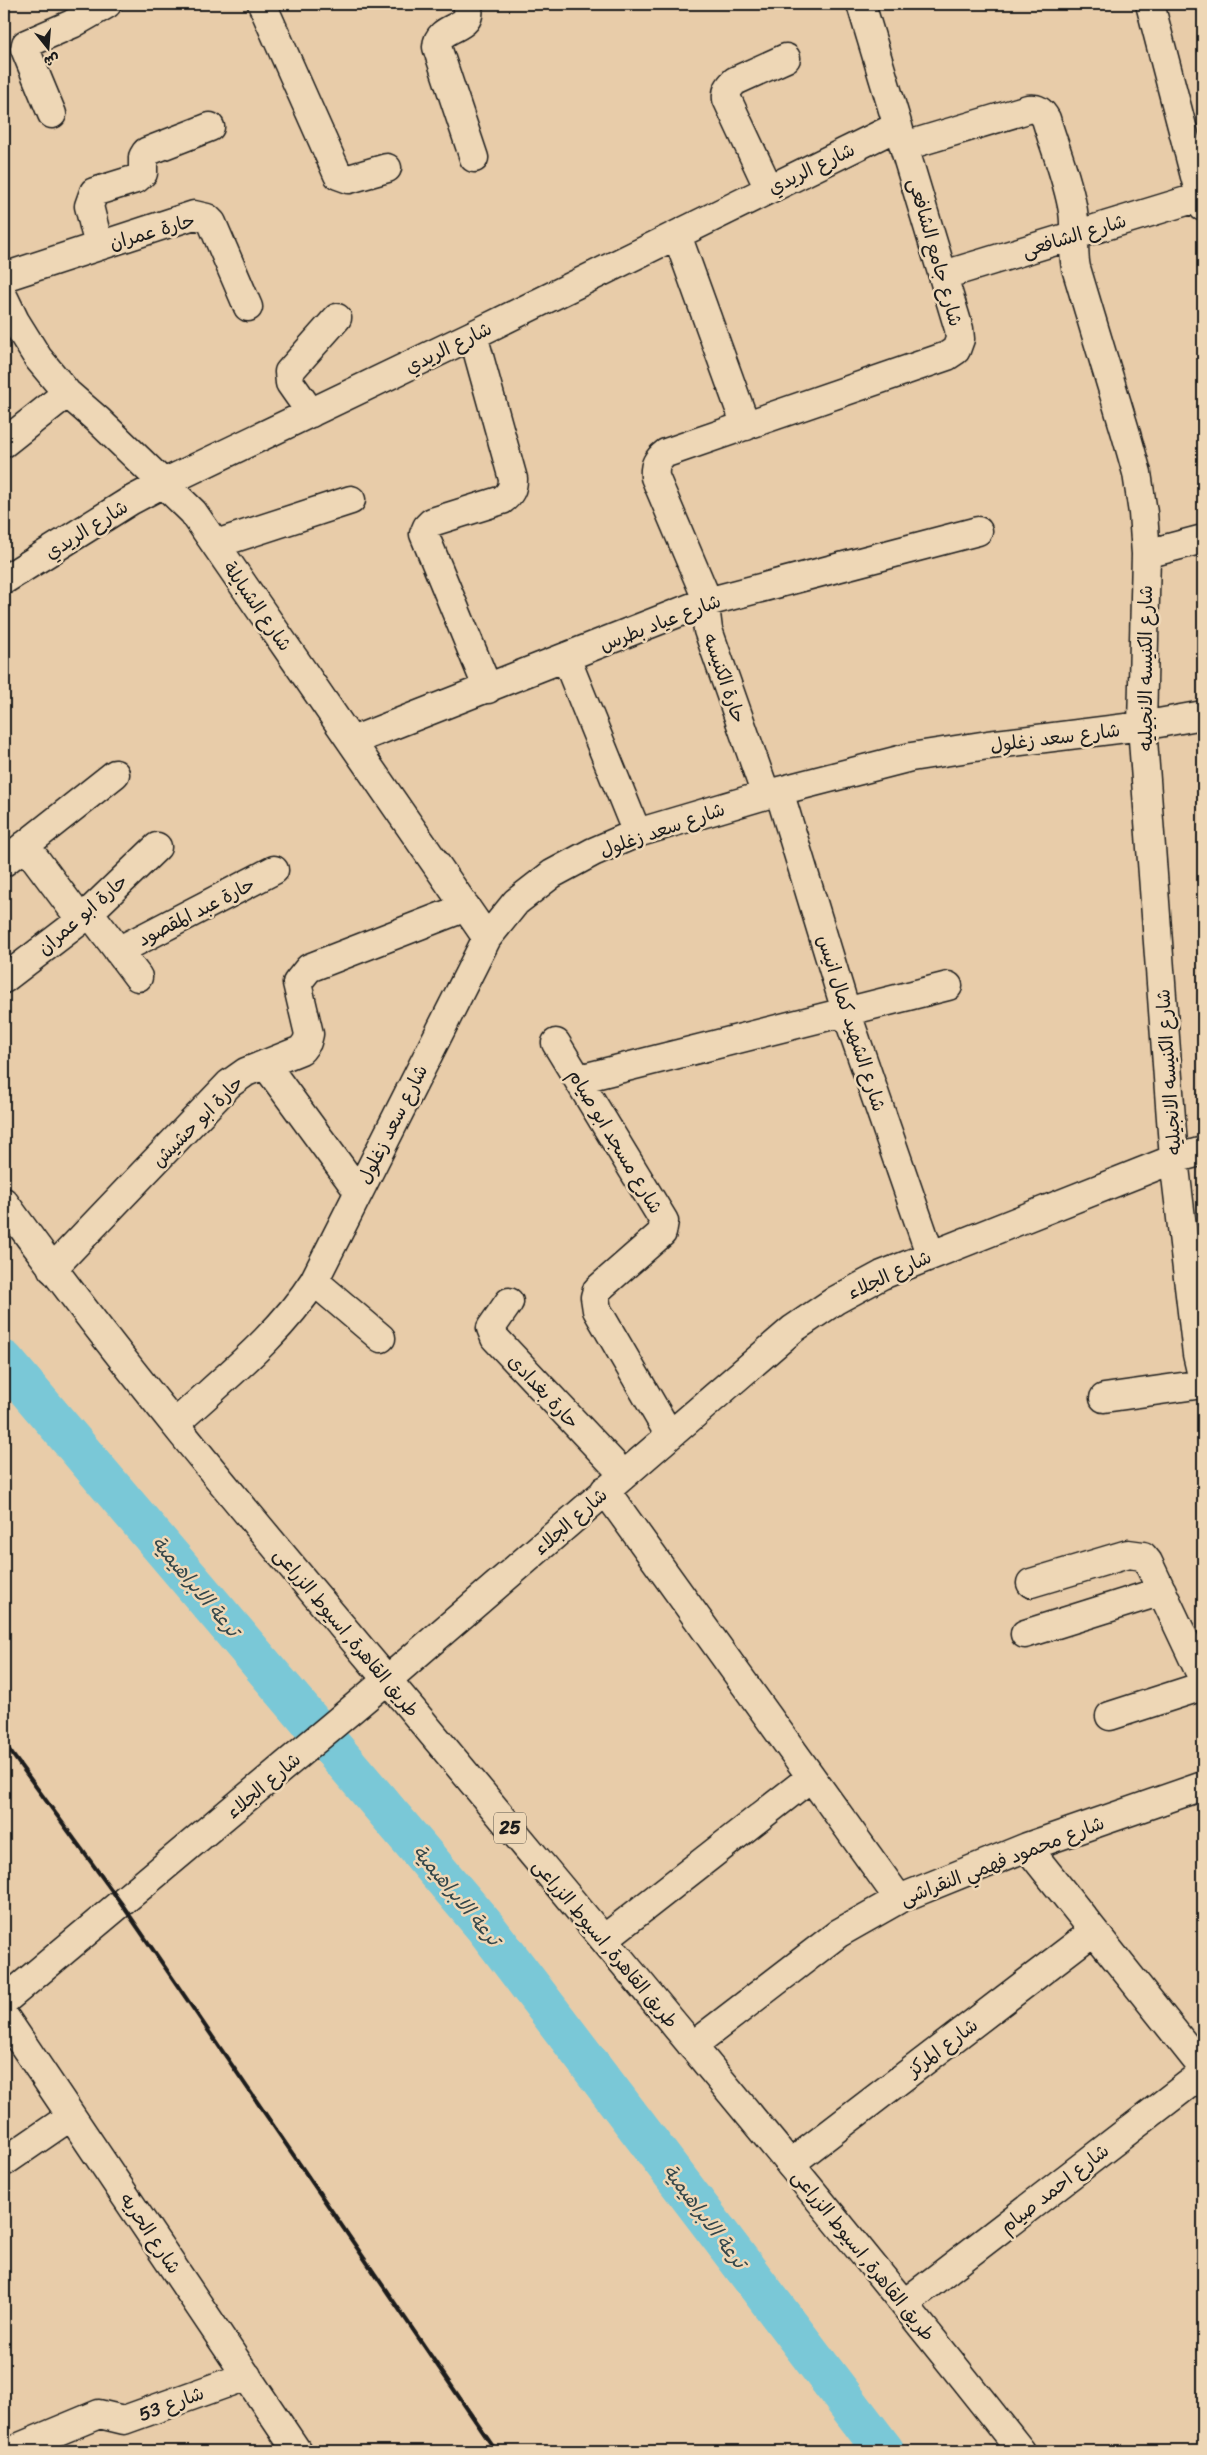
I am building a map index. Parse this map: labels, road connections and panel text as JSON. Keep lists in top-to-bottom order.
{
  "streets": {
    "main road": [
      "شارع الريدي",
      "حارة عمران",
      "شارع الشافعى",
      "شارع جامع الشافعى",
      "شارع الشبايلة",
      "شارع عياد بطرس",
      "شارع الكنيسه الانجيليه",
      "حارة الكنيسه",
      "شارع سعد زغلول",
      "حارة عبد المقصود",
      "حارة ابو عمران",
      "شارع الشهيد كمال انيس",
      "حارة ابو حشيش",
      "شارع مسجد ابو صيام",
      "شارع الجلاء",
      "حارة بغدادى",
      "طريق القاهرة, اسيوط الزراعى",
      "25",
      "شارع محمود فهمي النقراشى",
      "شارع المركز",
      "شارع احمد صيام",
      "شارع الحريه",
      "شارع 53"
    ]
  },
  "crossings": [
    ["شارع الريدي", "شارع جامع الشافعى"],
    ["شارع الريدي", "شارع الشبايلة"],
    ["شارع الريدي", "شارع الكنيسه الانجيليه"],
    ["شارع الشافعى", "شارع جامع الشافعى"],
    ["شارع الشافعى", "شارع الكنيسه الانجيليه"],
    ["شارع جامع الشافعى", "شارع الكنيسه الانجيليه"],
    ["شارع جامع الشافعى", "حارة الكنيسه"],
    ["شارع الشبايلة", "شارع عياد بطرس"],
    ["شارع الشبايلة", "شارع سعد زغلول"],
    ["شارع الشبايلة", "حارة ابو حشيش"],
    ["شارع عياد بطرس", "حارة الكنيسه"],
    ["شارع الكنيسه الانجيليه", "شارع سعد زغلول"],
    ["شارع الكنيسه الانجيليه", "شارع الجلاء"],
    ["حارة الكنيسه", "شارع سعد زغلول"],
    ["حارة الكنيسه", "شارع الشهيد كمال انيس"],
    ["شارع سعد زغلول", "شارع الشهيد كمال انيس"],
    ["شارع سعد زغلول", "طريق القاهرة, اسيوط الزراعى"],
    ["شارع الشهيد كمال انيس", "شارع الجلاء"],
    ["حارة ابو حشيش", "طريق القاهرة, اسيوط الزراعى"],
    ["شارع مسجد ابو صيام", "شارع الجلاء"],
    ["شارع الجلاء", "حارة بغدادى"],
    ["شارع الجلاء", "طريق القاهرة, اسيوط الزراعى"],
    ["طريق القاهرة, اسيوط الزراعى", "شارع محمود فهمي النقراشى"],
    ["طريق القاهرة, اسيوط الزراعى", "شارع المركز"],
    ["طريق القاهرة, اسيوط الزراعى", "شارع احمد صيام"],
    ["شارع الحريه", "شارع 53"]
  ],
  "water": ["ترعة الابراهيمية"],
  "north": "bottom"
}
